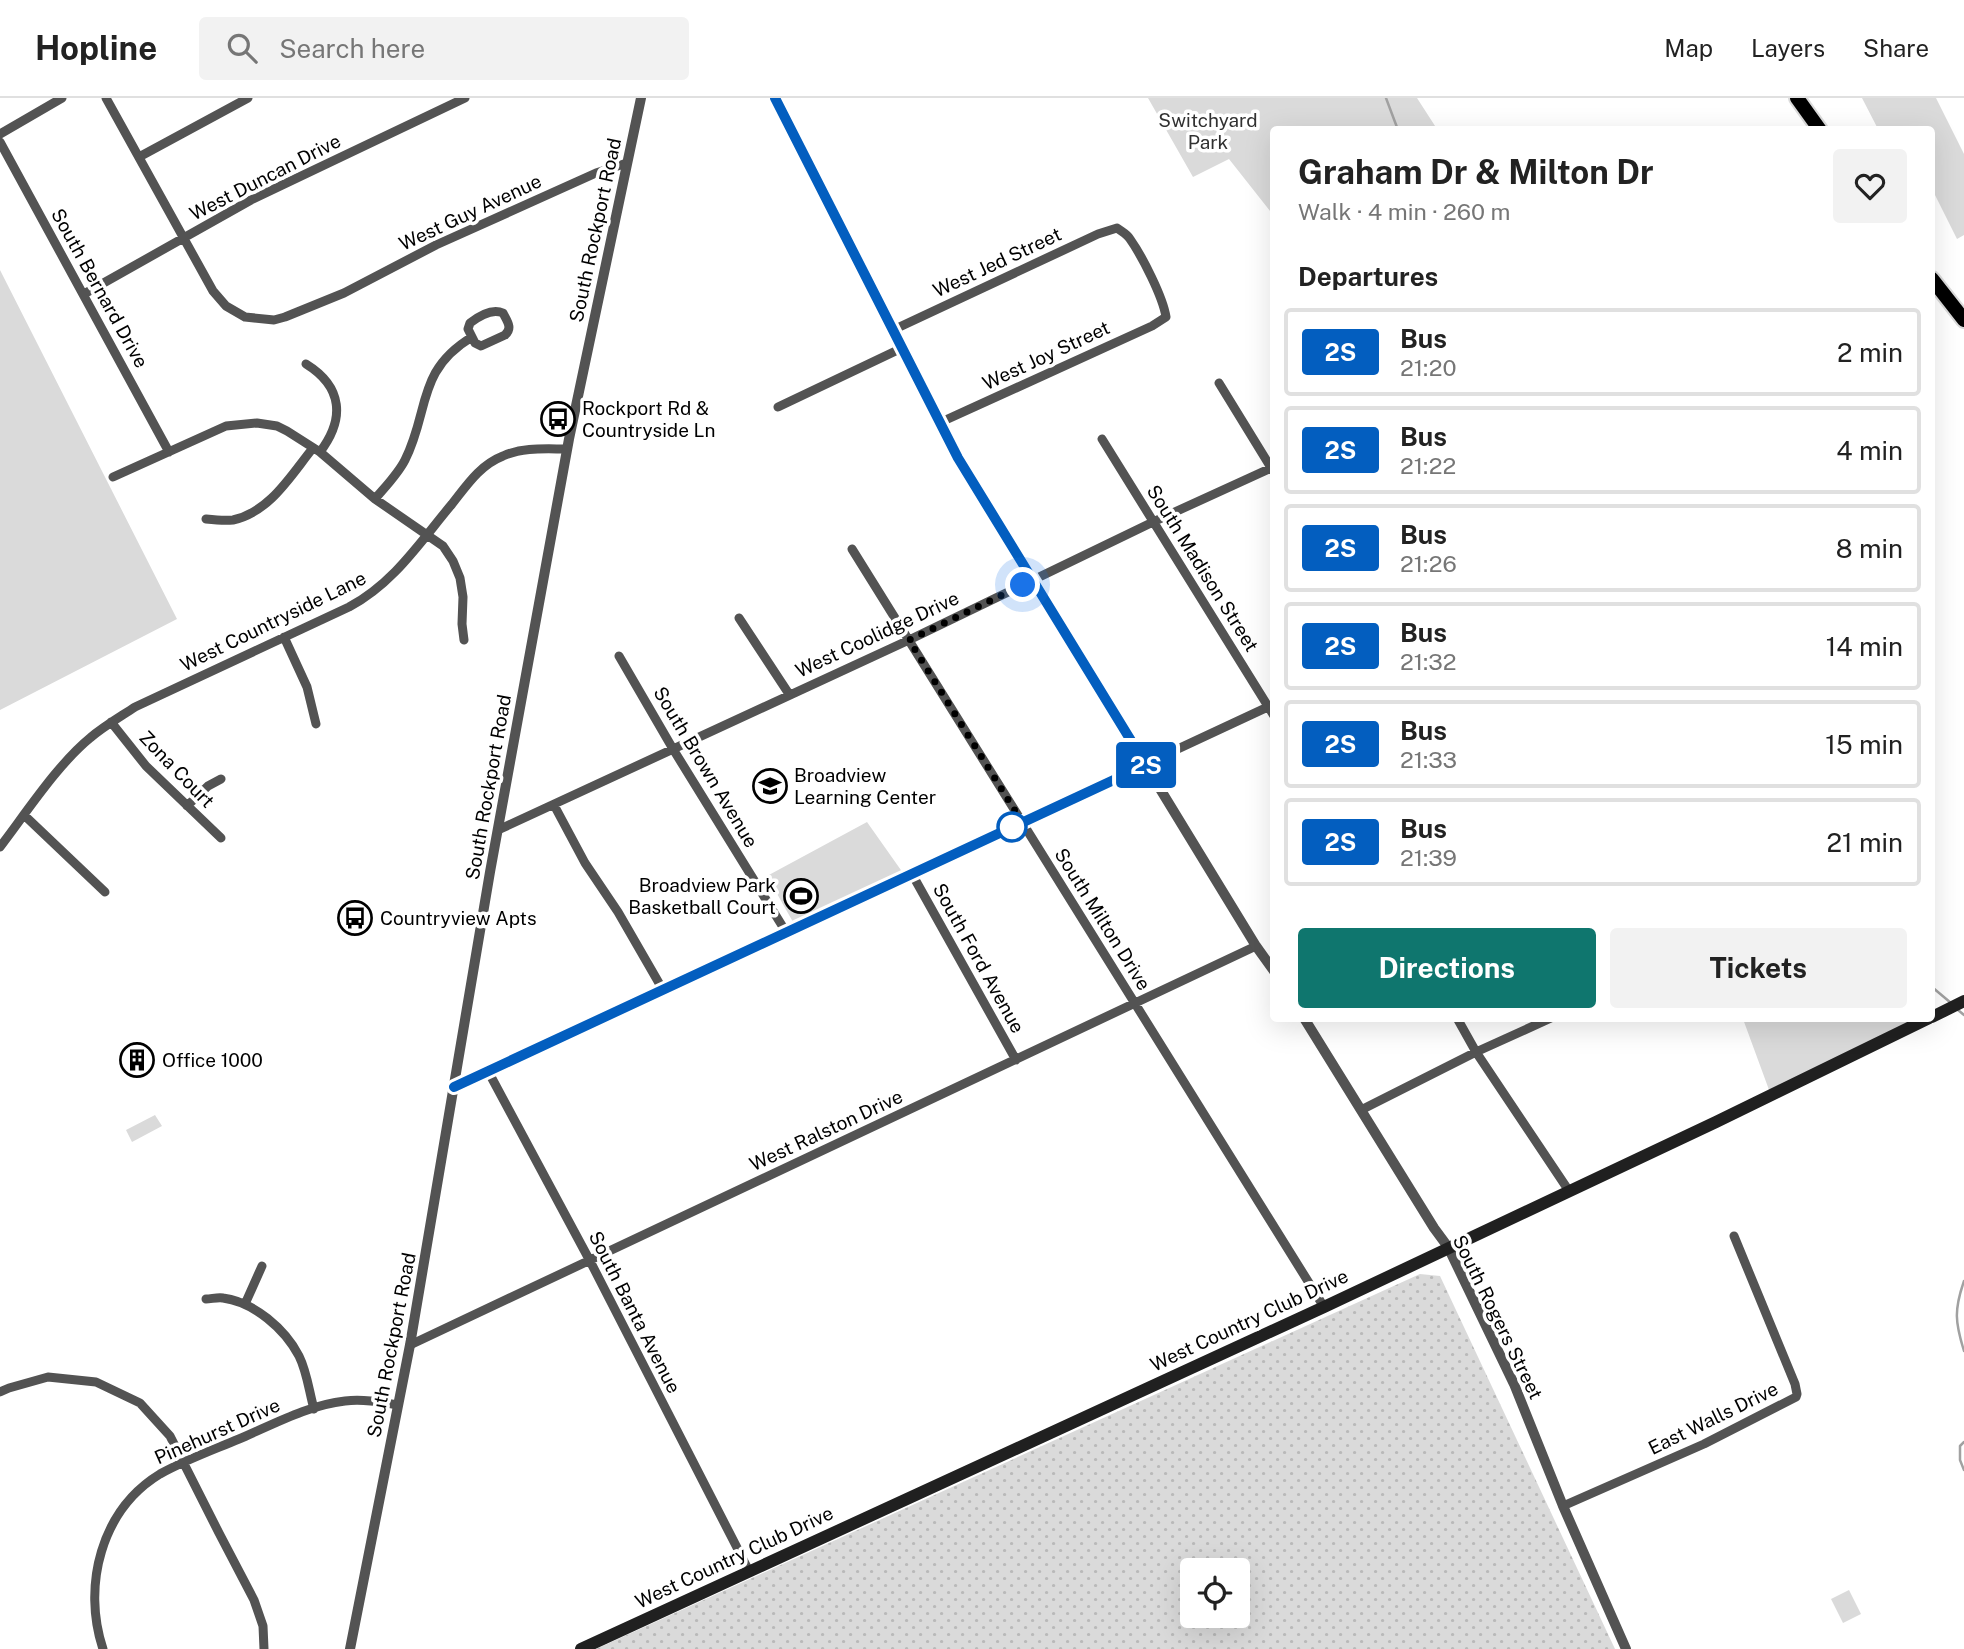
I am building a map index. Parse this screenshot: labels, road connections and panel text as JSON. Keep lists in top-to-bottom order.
{
  "streets": {
    "main road": ["West Country Club Drive"],
    "street": [
      "West Duncan Drive",
      "West Guy Avenue",
      "South Rockport Road",
      "West Jed Street",
      "South Bernard Drive",
      "West Joy Street",
      "South Madison Street",
      "West Countryside Lane",
      "West Coolidge Drive",
      "South Brown Avenue",
      "Zona Court",
      "South Milton Drive",
      "South Ford Avenue",
      "West Ralston Drive",
      "South Banta Avenue",
      "South Rogers Street",
      "East Walls Drive",
      "Pinehurst Drive"
    ]
  },
  "crossings": [
    ["West Duncan Drive", "West Guy Avenue"],
    ["West Duncan Drive", "South Bernard Drive"],
    ["West Guy Avenue", "South Rockport Road"],
    ["South Rockport Road", "West Countryside Lane"],
    ["South Rockport Road", "West Coolidge Drive"],
    ["South Rockport Road", "West Ralston Drive"],
    ["South Rockport Road", "Pinehurst Drive"],
    ["West Jed Street", "West Joy Street"],
    ["South Madison Street", "West Coolidge Drive"],
    ["West Countryside Lane", "Zona Court"],
    ["West Coolidge Drive", "South Brown Avenue"],
    ["West Coolidge Drive", "South Milton Drive"],
    ["South Milton Drive", "West Ralston Drive"],
    ["South Milton Drive", "West Country Club Drive"],
    ["South Ford Avenue", "West Ralston Drive"],
    ["West Ralston Drive", "South Banta Avenue"],
    ["South Banta Avenue", "West Country Club Drive"],
    ["South Rogers Street", "West Country Club Drive"],
    ["South Rogers Street", "East Walls Drive"]
  ],
  "parks": ["Switchyard Park"],
  "places": {
    "bus stop": ["Rockport Rd & Countryside Ln", "Countryview Apts"],
    "school or university": ["Broadview Learning Center"],
    "sports": ["Broadview Park Basketball Court"],
    "building": ["Office 1000"]
  },
  "lines": ["bus line 2S"],
  "page": {
    "header": "Hopline",
    "search": "Search here",
    "nav": ["Map", "Layers", "Share"],
    "on_map": "2S",
    "heading": [
      ["Graham Dr & Milton Dr", "Walk · 4 min · 260 m"],
      "Departures"
    ],
    "list": [
      {
        "mark": "2S",
        "name": "Bus",
        "note": "21:20",
        "value": "2 min"
      },
      {
        "mark": "2S",
        "name": "Bus",
        "note": "21:22",
        "value": "4 min"
      },
      {
        "mark": "2S",
        "name": "Bus",
        "note": "21:26",
        "value": "8 min"
      },
      {
        "mark": "2S",
        "name": "Bus",
        "note": "21:32",
        "value": "14 min"
      },
      {
        "mark": "2S",
        "name": "Bus",
        "note": "21:33",
        "value": "15 min"
      },
      {
        "mark": "2S",
        "name": "Bus",
        "note": "21:39",
        "value": "21 min"
      }
    ],
    "buttons": ["Directions", "Tickets"]
  }
}
